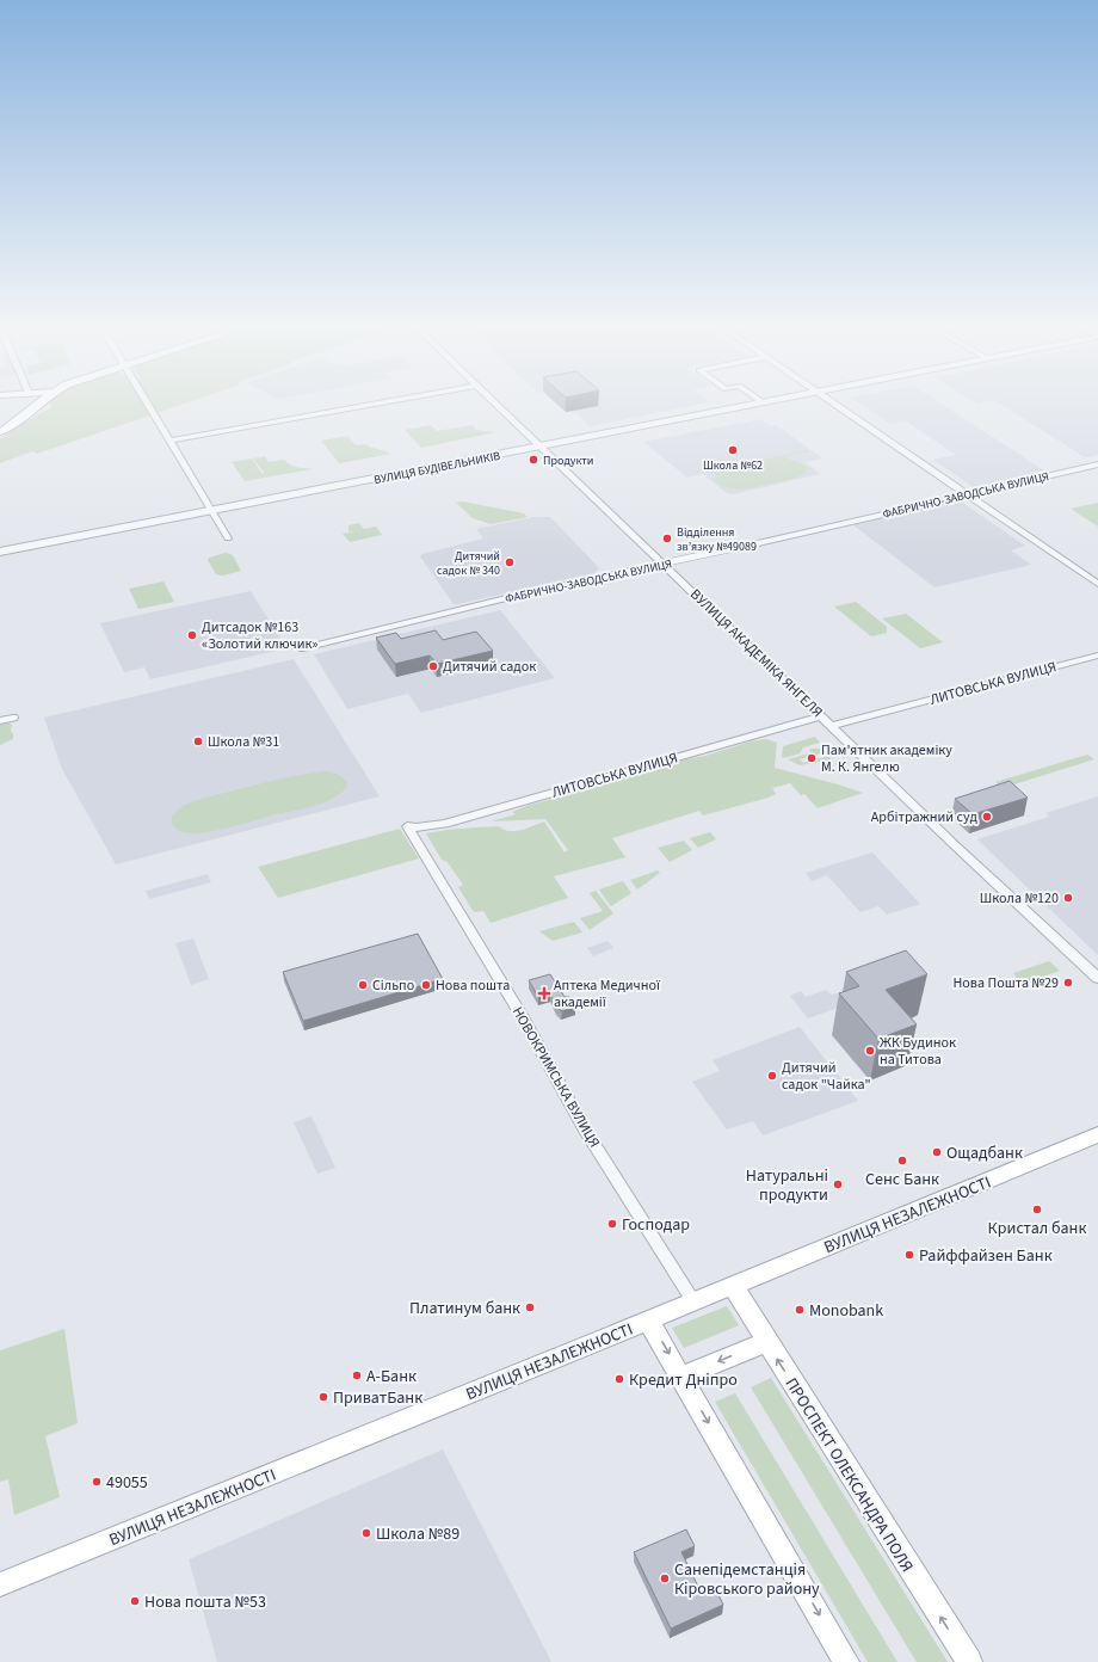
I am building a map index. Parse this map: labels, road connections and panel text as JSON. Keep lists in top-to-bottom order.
{
  "streets": {
    "main road": ["ВУЛИЦЯ НЕЗАЛЕЖНОСТІ", "ПРОСПЕКТ ОЛЕКСАНДРА ПОЛЯ"],
    "street": [
      "ВУЛИЦЯ БУДІВЕЛЬНИКІВ",
      "ФАБРИЧНО-ЗАВОДСЬКА ВУЛИЦЯ",
      "ВУЛИЦЯ АКАДЕМІКА ЯНГЕЛЯ",
      "ЛИТОВСЬКА ВУЛИЦЯ",
      "НОВОКРИМСЬКА ВУЛИЦЯ"
    ]
  },
  "crossings": [
    ["ВУЛИЦЯ БУДІВЕЛЬНИКІВ", "ВУЛИЦЯ АКАДЕМІКА ЯНГЕЛЯ"],
    ["ФАБРИЧНО-ЗАВОДСЬКА ВУЛИЦЯ", "ВУЛИЦЯ АКАДЕМІКА ЯНГЕЛЯ"],
    ["ВУЛИЦЯ АКАДЕМІКА ЯНГЕЛЯ", "ЛИТОВСЬКА ВУЛИЦЯ"],
    ["ЛИТОВСЬКА ВУЛИЦЯ", "НОВОКРИМСЬКА ВУЛИЦЯ"],
    ["НОВОКРИМСЬКА ВУЛИЦЯ", "ВУЛИЦЯ НЕЗАЛЕЖНОСТІ"],
    ["ВУЛИЦЯ НЕЗАЛЕЖНОСТІ", "ПРОСПЕКТ ОЛЕКСАНДРА ПОЛЯ"]
  ],
  "places": {
    "other": [
      "Школа №62",
      "Продукти",
      "Відділення зв’язку №49089",
      "Дитячий садок № 340",
      "Дитсадок №163 «Золотий ключик»",
      "Дитячий садок",
      "Школа №31",
      "Пам'ятник академіку М. К. Янгелю",
      "Арбітражний суд",
      "Школа №120",
      "Нова Пошта №29",
      "Сільпо",
      "Нова пошта",
      "ЖК Будинок на Титова",
      "Дитячий садок \"Чайка\"",
      "Ощадбанк",
      "Сенс Банк",
      "Натуральні продукти",
      "Кристал банк",
      "Господар",
      "Райффайзен Банк",
      "Платинум банк",
      "Monobank",
      "А-Банк",
      "Кредит Дніпро",
      "ПриватБанк",
      "49055",
      "Школа №89",
      "Санепідемстанція Кіровського району",
      "Нова пошта №53"
    ],
    "health": ["Аптека Медичної академії"]
  }
}
